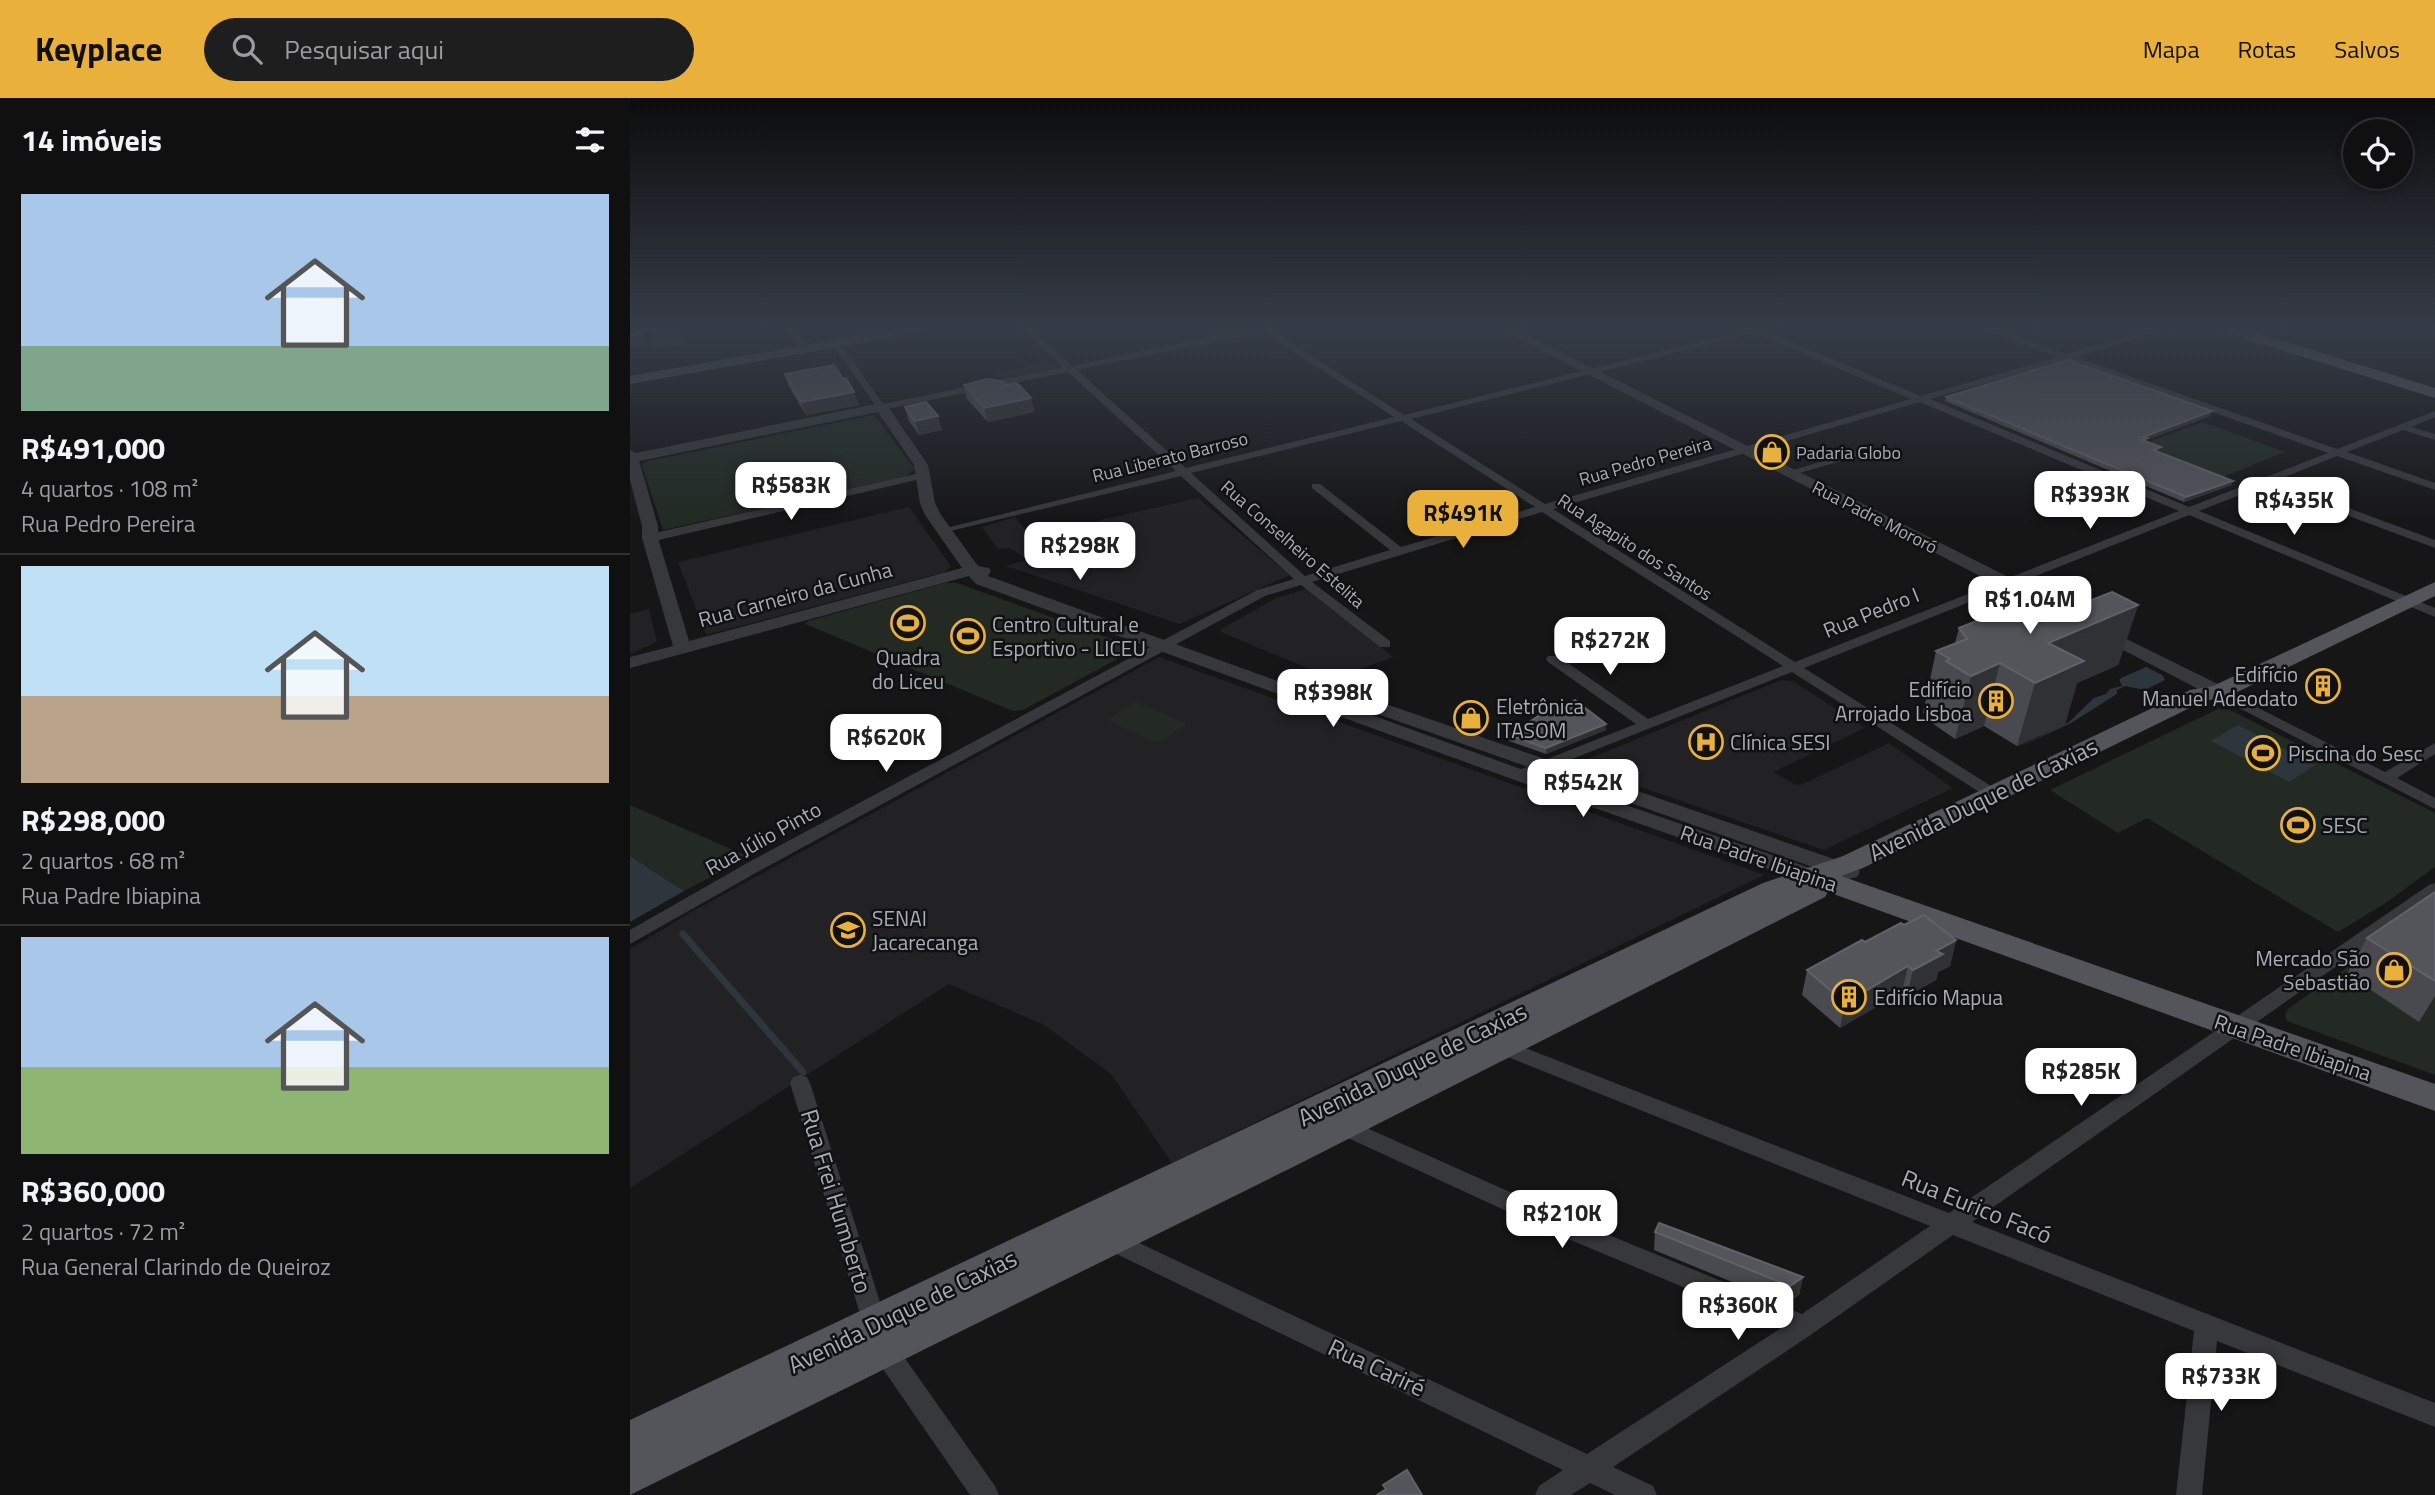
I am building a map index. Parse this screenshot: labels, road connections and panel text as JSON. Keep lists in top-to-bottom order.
{
  "streets": {
    "main road": ["Avenida Duque de Caxias", "Rua Padre Ibiapina"],
    "street": [
      "Rua Liberato Barroso",
      "Rua Pedro Pereira",
      "Rua Padre Mororó",
      "Rua Conselheiro Estelita",
      "Rua Agapito dos Santos",
      "Rua Carneiro da Cunha",
      "Rua Pedro I",
      "Rua Júlio Pinto",
      "Rua Frei Humberto",
      "Rua Eurico Facó",
      "Rua Cariré"
    ]
  },
  "crossings": [
    ["Rua Liberato Barroso", "Rua Conselheiro Estelita"],
    ["Rua Liberato Barroso", "Rua Agapito dos Santos"],
    ["Rua Pedro Pereira", "Rua Padre Mororó"],
    ["Rua Pedro Pereira", "Rua Conselheiro Estelita"],
    ["Rua Pedro Pereira", "Rua Agapito dos Santos"],
    ["Rua Pedro Pereira", "Rua Júlio Pinto"],
    ["Rua Pedro Pereira", "Rua Padre Ibiapina"],
    ["Rua Padre Mororó", "Rua Pedro I"],
    ["Rua Padre Mororó", "Avenida Duque de Caxias"],
    ["Rua Agapito dos Santos", "Rua Pedro I"],
    ["Rua Agapito dos Santos", "Avenida Duque de Caxias"],
    ["Rua Carneiro da Cunha", "Rua Padre Ibiapina"],
    ["Rua Pedro I", "Rua Padre Ibiapina"],
    ["Avenida Duque de Caxias", "Rua Padre Ibiapina"],
    ["Avenida Duque de Caxias", "Rua Frei Humberto"],
    ["Avenida Duque de Caxias", "Rua Eurico Facó"],
    ["Avenida Duque de Caxias", "Rua Cariré"],
    ["Rua Júlio Pinto", "Rua Padre Ibiapina"]
  ],
  "places": {
    "shop": ["Padaria Globo", "Eletrônica ITASOM", "Mercado São Sebastião"],
    "sports": [
      "Quadra do Liceu",
      "Centro Cultural e Esportivo - LICEU",
      "Piscina do Sesc",
      "SESC"
    ],
    "building": ["Edifício Manuel Adeodato", "Edifício Arrojado Lisboa", "Edifício Mapua"],
    "hospital": ["Clínica SESI"],
    "school or university": ["SENAI Jacarecanga"]
  },
  "page": {
    "header": "Keyplace",
    "search": "Pesquisar aqui",
    "nav": ["Mapa", "Rotas", "Salvos"],
    "heading": "14 imóveis",
    "list": [
      {
        "name": "R$491,000",
        "note": "4 quartos · 108 m² · Rua Pedro Pereira"
      },
      {
        "name": "R$298,000",
        "note": "2 quartos · 68 m² · Rua Padre Ibiapina"
      },
      {
        "name": "R$360,000",
        "note": "2 quartos · 72 m² · Rua General Clarindo de Queiroz"
      }
    ],
    "price": [
      "R$583K",
      "R$393K",
      "R$435K",
      "R$491K",
      "R$298K",
      "R$1.04M",
      "R$272K",
      "R$398K",
      "R$620K",
      "R$542K",
      "R$285K",
      "R$210K",
      "R$360K",
      "R$733K"
    ]
  }
}
